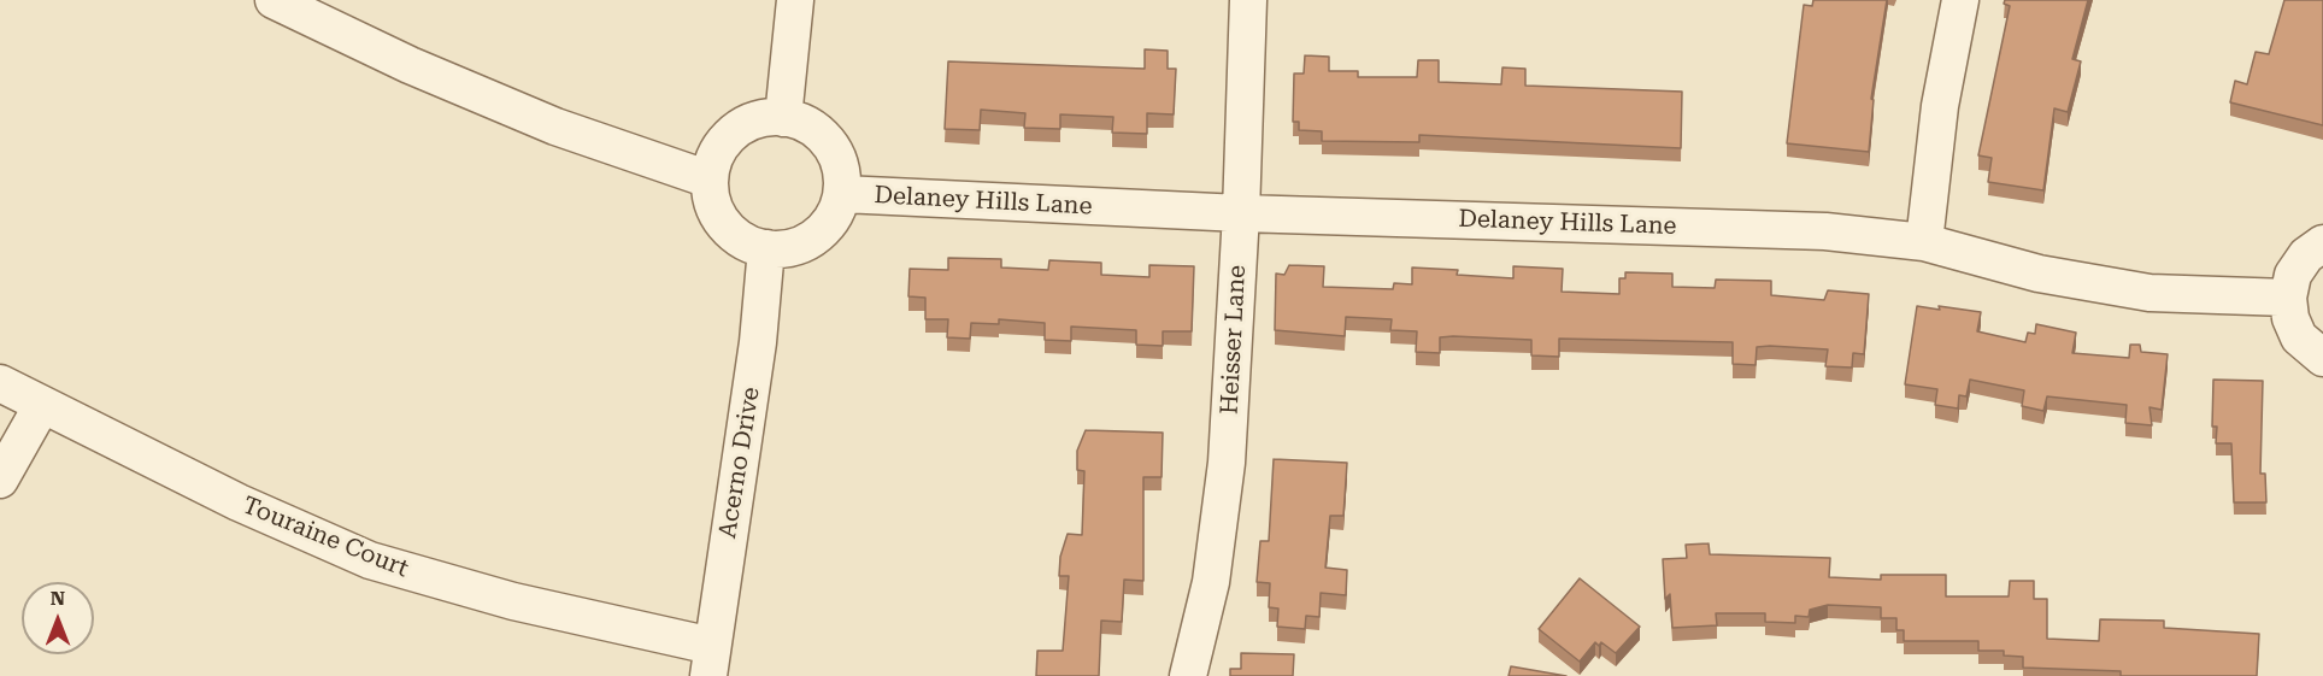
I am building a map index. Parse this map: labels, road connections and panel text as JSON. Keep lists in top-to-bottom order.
{
  "streets": {
    "street": [
      "Delaney Hills Lane",
      "Heisser Lane",
      "Acerno Drive",
      "Touraine Court"
    ]
  },
  "crossings": [
    ["Delaney Hills Lane", "Heisser Lane"],
    ["Delaney Hills Lane", "Acerno Drive"],
    ["Acerno Drive", "Touraine Court"]
  ],
  "north": "top"
}
